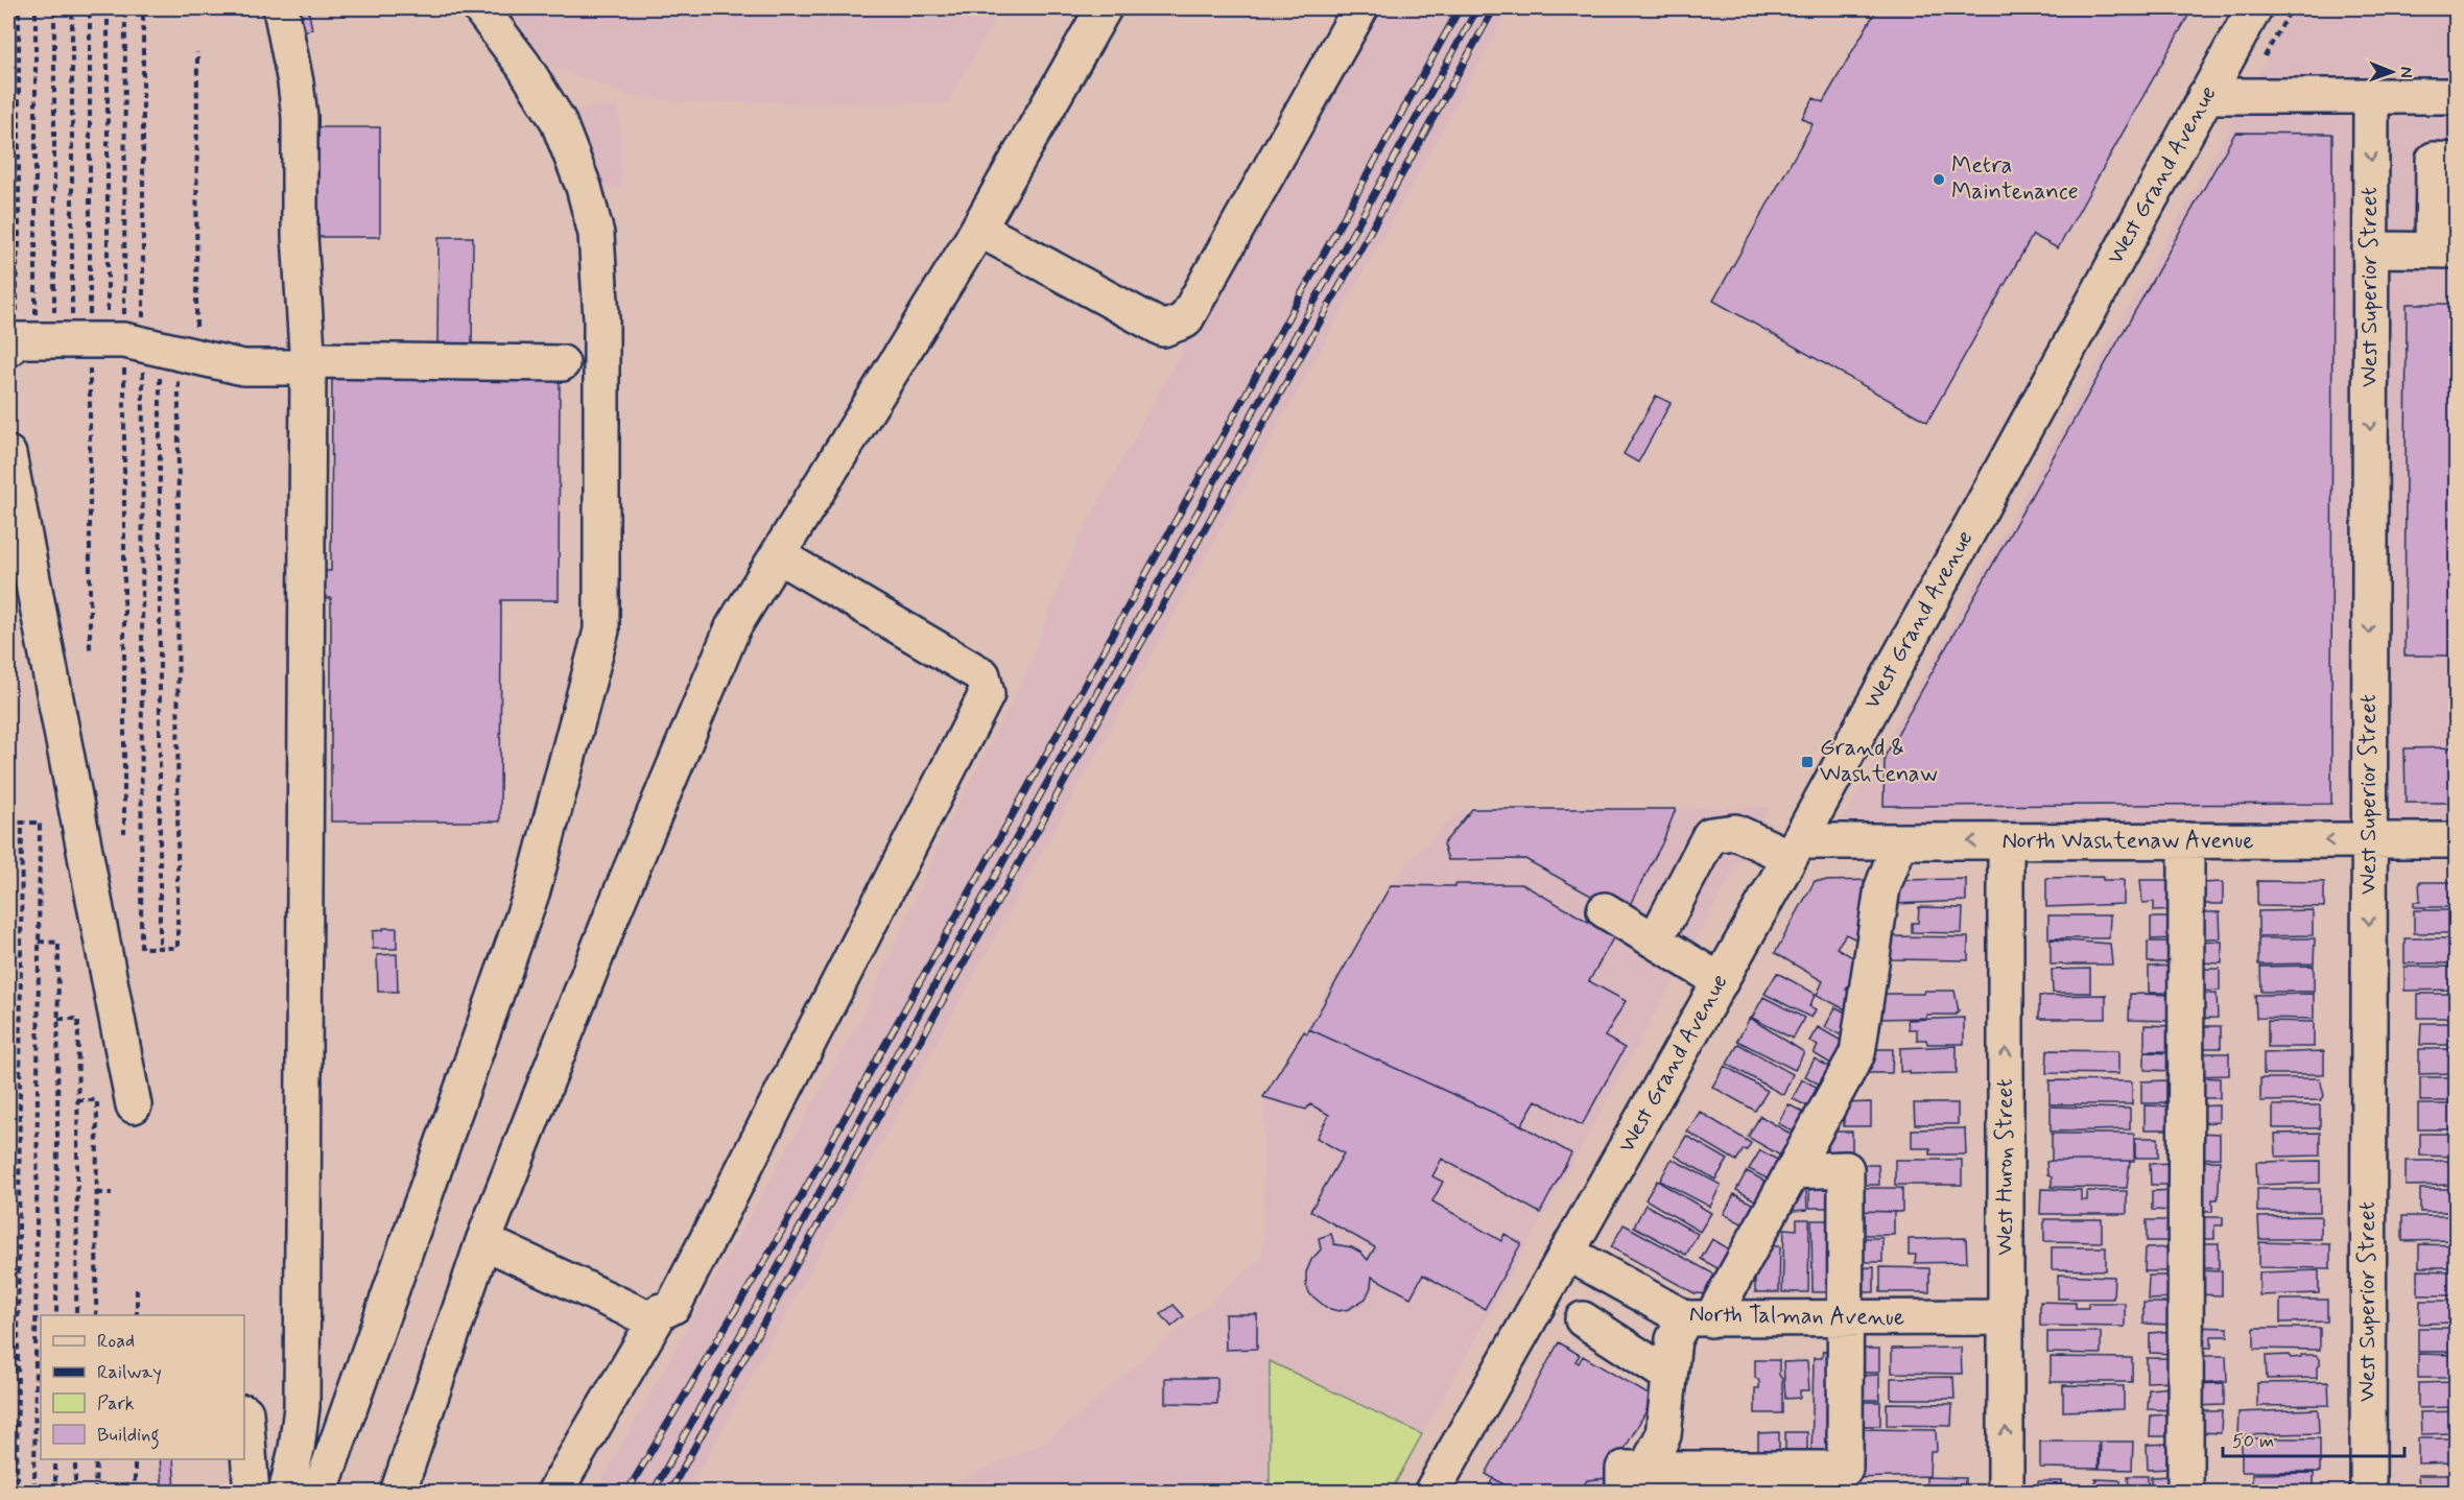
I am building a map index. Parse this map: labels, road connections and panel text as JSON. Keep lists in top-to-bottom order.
{
  "streets": {
    "street": [
      "West Grand Avenue",
      "West Superior Street",
      "North Washtenaw Avenue",
      "West Huron Street",
      "North Talman Avenue"
    ]
  },
  "crossings": [
    ["West Grand Avenue", "North Washtenaw Avenue"],
    ["West Grand Avenue", "North Talman Avenue"],
    ["West Superior Street", "North Washtenaw Avenue"],
    ["North Washtenaw Avenue", "West Huron Street"],
    ["West Huron Street", "North Talman Avenue"]
  ],
  "one_way": ["North Washtenaw Avenue"],
  "places": {
    "other": ["Metra Maintenance"],
    "transit": ["Grand & Washtenaw"]
  },
  "legend": [
    "Road",
    "Railway",
    "Park",
    "Building"
  ],
  "scale_bar": "50 m",
  "north": "right"
}
